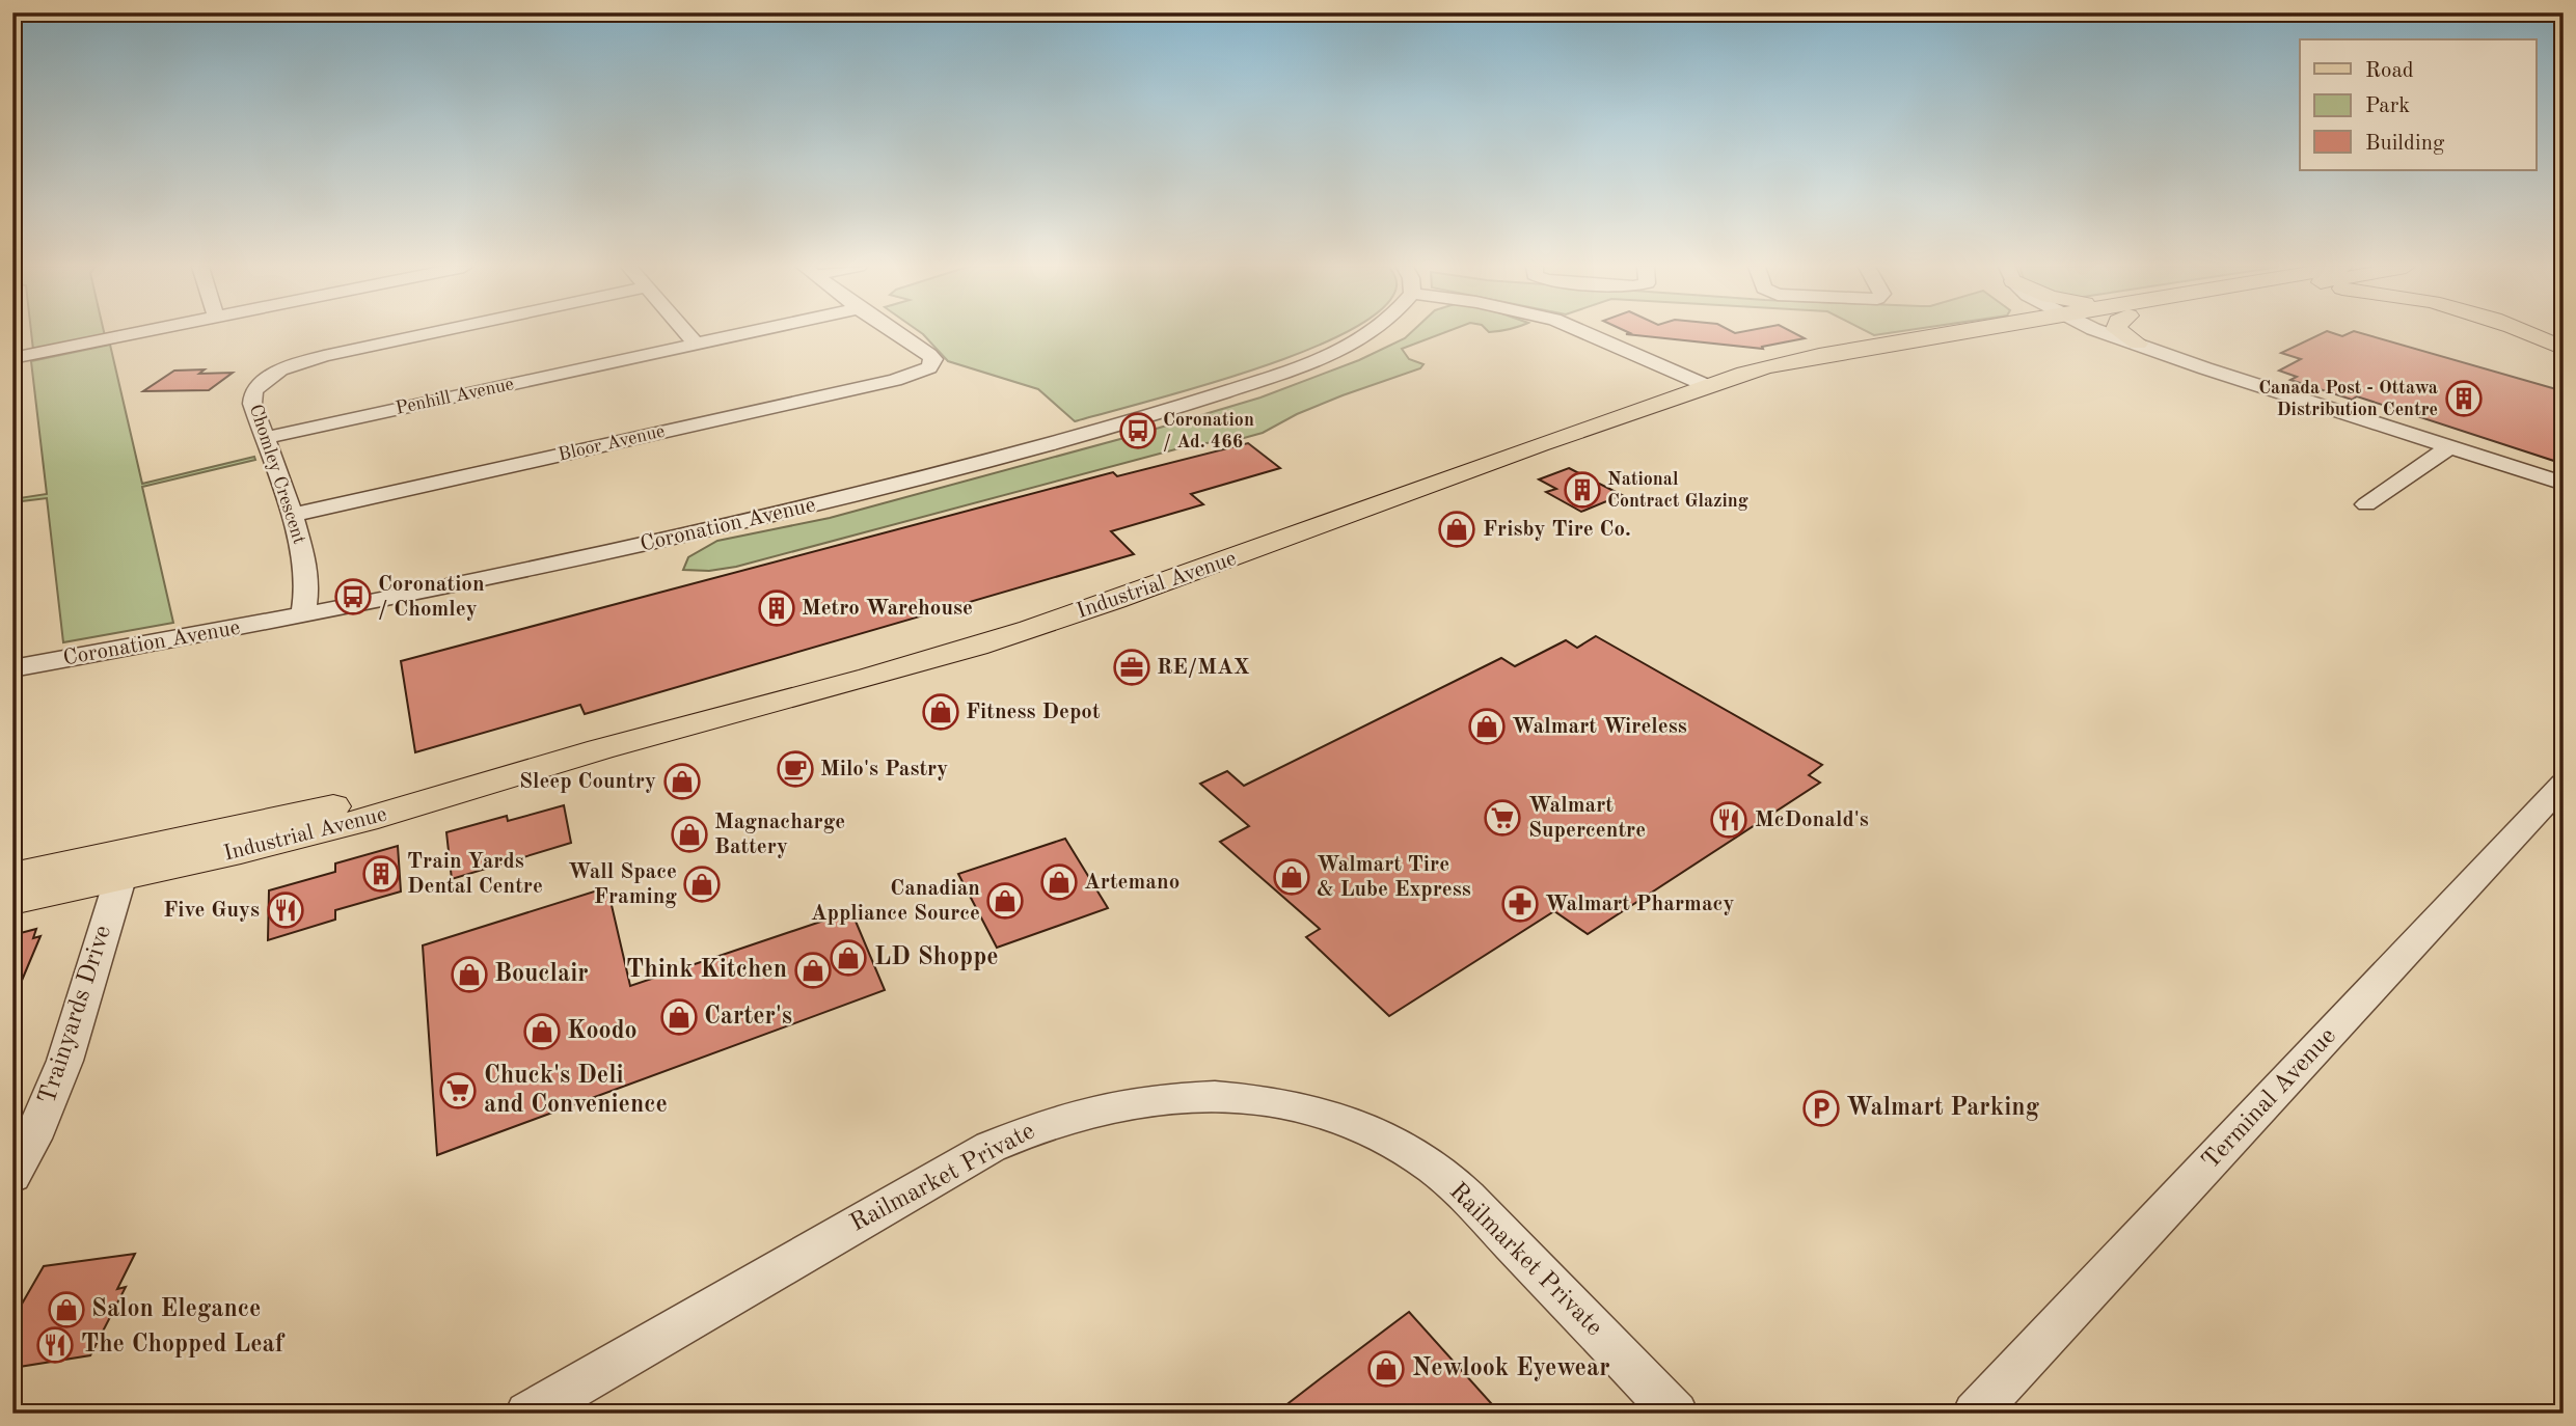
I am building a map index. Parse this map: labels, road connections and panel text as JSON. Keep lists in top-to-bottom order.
{
  "streets": {
    "main road": ["Industrial Avenue"],
    "street": [
      "Penhill Avenue",
      "Bloor Avenue",
      "Chomley Crescent",
      "Coronation Avenue",
      "Trainyards Drive",
      "Terminal Avenue",
      "Railmarket Private"
    ]
  },
  "crossings": [
    ["Penhill Avenue", "Chomley Crescent"],
    ["Bloor Avenue", "Chomley Crescent"],
    ["Chomley Crescent", "Coronation Avenue"],
    ["Industrial Avenue", "Trainyards Drive"]
  ],
  "places": {
    "building": [
      "Canada Post - Ottawa Distribution Centre",
      "National Contract Glazing",
      "Metro Warehouse",
      "Train Yards Dental Centre"
    ],
    "bus stop": ["Coronation / Ad. 466", "Coronation / Chomley"],
    "shop": [
      "Frisby Tire Co.",
      "Fitness Depot",
      "Walmart Wireless",
      "Sleep Country",
      "Magnacharge Battery",
      "Walmart Tire & Lube Express",
      "Artemano",
      "Wall Space Framing",
      "Canadian Appliance Source",
      "LD Shoppe",
      "Think Kitchen",
      "Bouclair",
      "Carter's",
      "Koodo",
      "Salon Elegance",
      "Newlook Eyewear"
    ],
    "office": ["RE/MAX"],
    "cafe": ["Milo's Pastry"],
    "supermarket": ["Walmart Supercentre", "Chuck's Deli and Convenience"],
    "restaurant": ["McDonald's", "Five Guys", "The Chopped Leaf"],
    "pharmacy": ["Walmart Pharmacy"],
    "parking": ["Walmart Parking"]
  },
  "legend": ["Road", "Park", "Building"]
}
